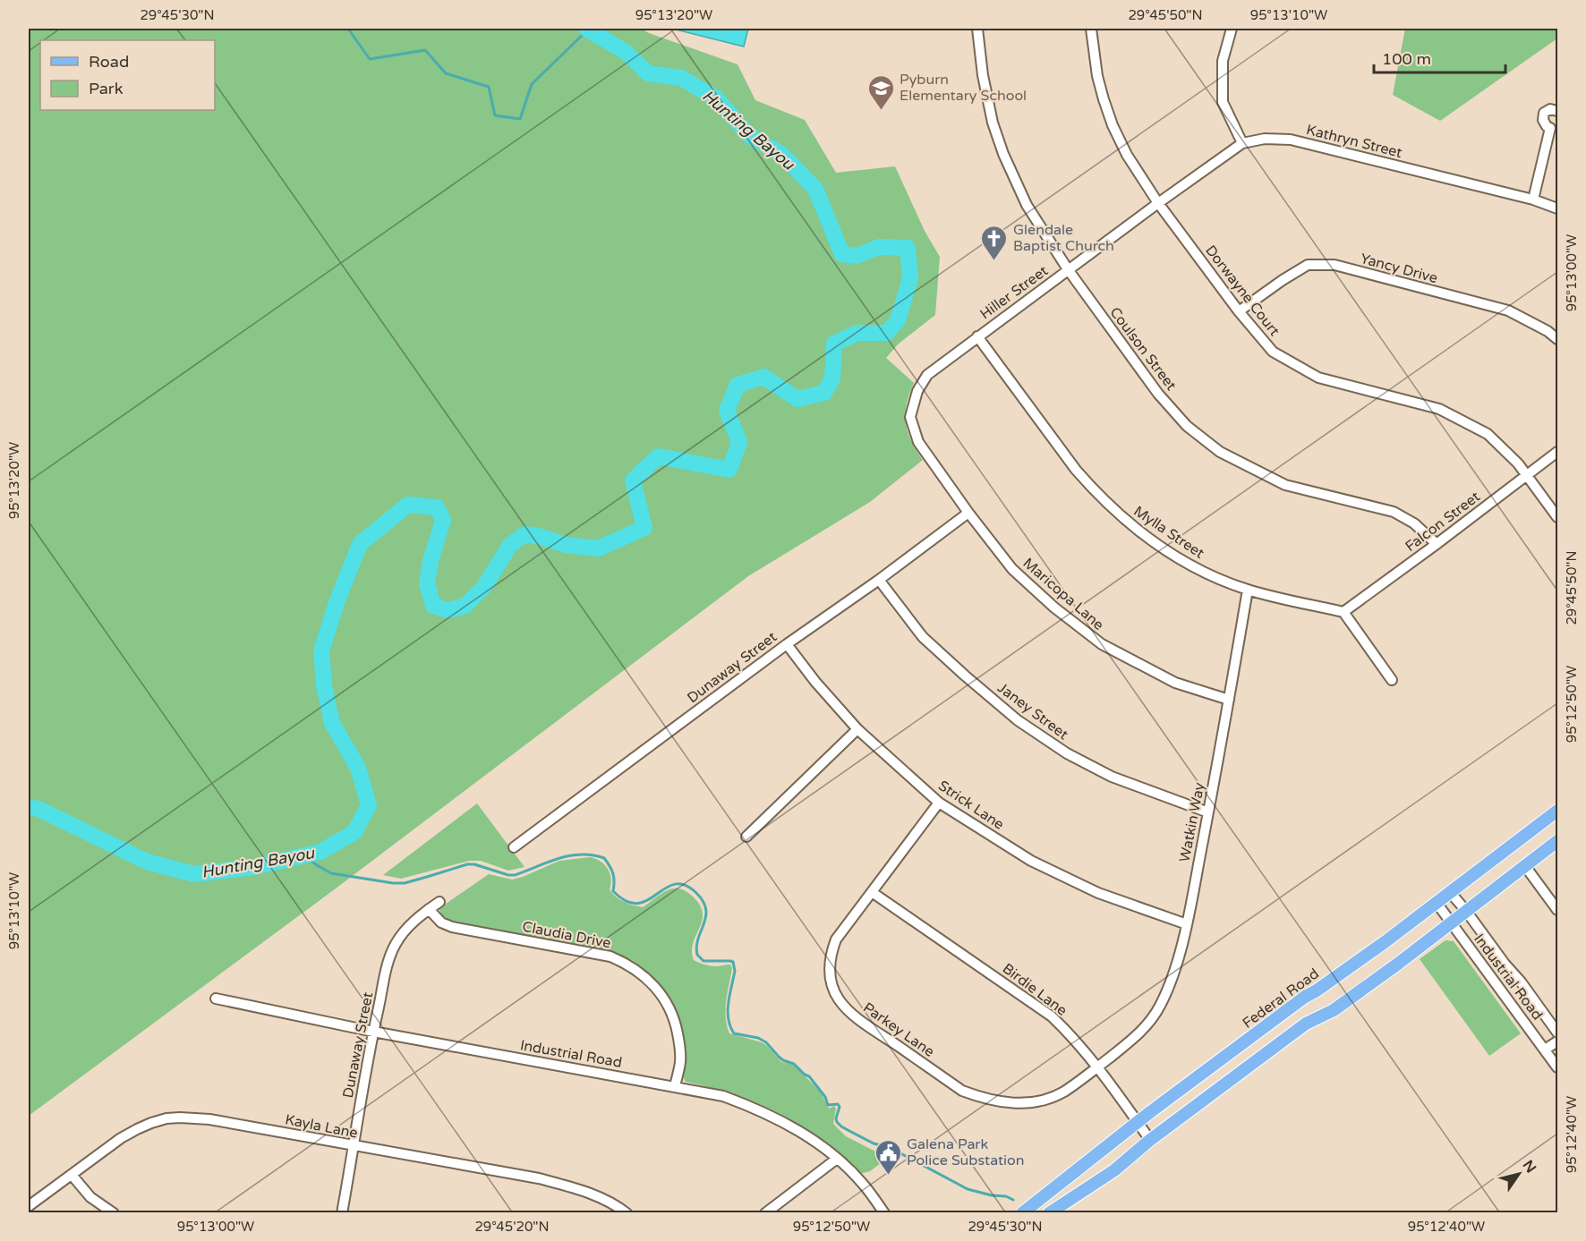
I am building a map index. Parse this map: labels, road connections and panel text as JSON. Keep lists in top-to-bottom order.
{
  "streets": {
    "main road": ["Federal Road"],
    "street": [
      "Kathryn Street",
      "Yancy Drive",
      "Dorwayne Court",
      "Hiller Street",
      "Coulson Street",
      "Falcon Street",
      "Mylla Street",
      "Maricopa Lane",
      "Dunaway Street",
      "Janey Street",
      "Strick Lane",
      "Watkin Way",
      "Claudia Drive",
      "Industrial Road",
      "Birdie Lane",
      "Parkey Lane",
      "Kayla Lane"
    ]
  },
  "crossings": [
    ["Kathryn Street", "Dorwayne Court"],
    ["Kathryn Street", "Hiller Street"],
    ["Yancy Drive", "Dorwayne Court"],
    ["Dorwayne Court", "Hiller Street"],
    ["Dorwayne Court", "Falcon Street"],
    ["Hiller Street", "Coulson Street"],
    ["Hiller Street", "Mylla Street"],
    ["Hiller Street", "Maricopa Lane"],
    ["Coulson Street", "Falcon Street"],
    ["Falcon Street", "Mylla Street"],
    ["Mylla Street", "Watkin Way"],
    ["Maricopa Lane", "Dunaway Street"],
    ["Maricopa Lane", "Watkin Way"],
    ["Dunaway Street", "Janey Street"],
    ["Dunaway Street", "Strick Lane"],
    ["Dunaway Street", "Claudia Drive"],
    ["Dunaway Street", "Industrial Road"],
    ["Dunaway Street", "Kayla Lane"],
    ["Janey Street", "Watkin Way"],
    ["Strick Lane", "Watkin Way"],
    ["Strick Lane", "Parkey Lane"],
    ["Watkin Way", "Parkey Lane"],
    ["Claudia Drive", "Industrial Road"],
    ["Industrial Road", "Federal Road"],
    ["Birdie Lane", "Federal Road"],
    ["Birdie Lane", "Parkey Lane"]
  ],
  "water": ["Hunting Bayou"],
  "places": {
    "school or university": ["Pyburn Elementary School"],
    "church": ["Glendale Baptist Church"],
    "public building": ["Galena Park Police Substation"]
  },
  "legend": ["Road", "Park"],
  "scale_bar": "100 m",
  "north": "top right",
  "coordinates": [
    "29°45'30\"N",
    "95°13'20\"W",
    "29°45'50\"N",
    "95°13'10\"W",
    "95°13'00\"W",
    "95°12'50\"W",
    "95°12'40\"W",
    "29°45'20\"N"
  ]
}
